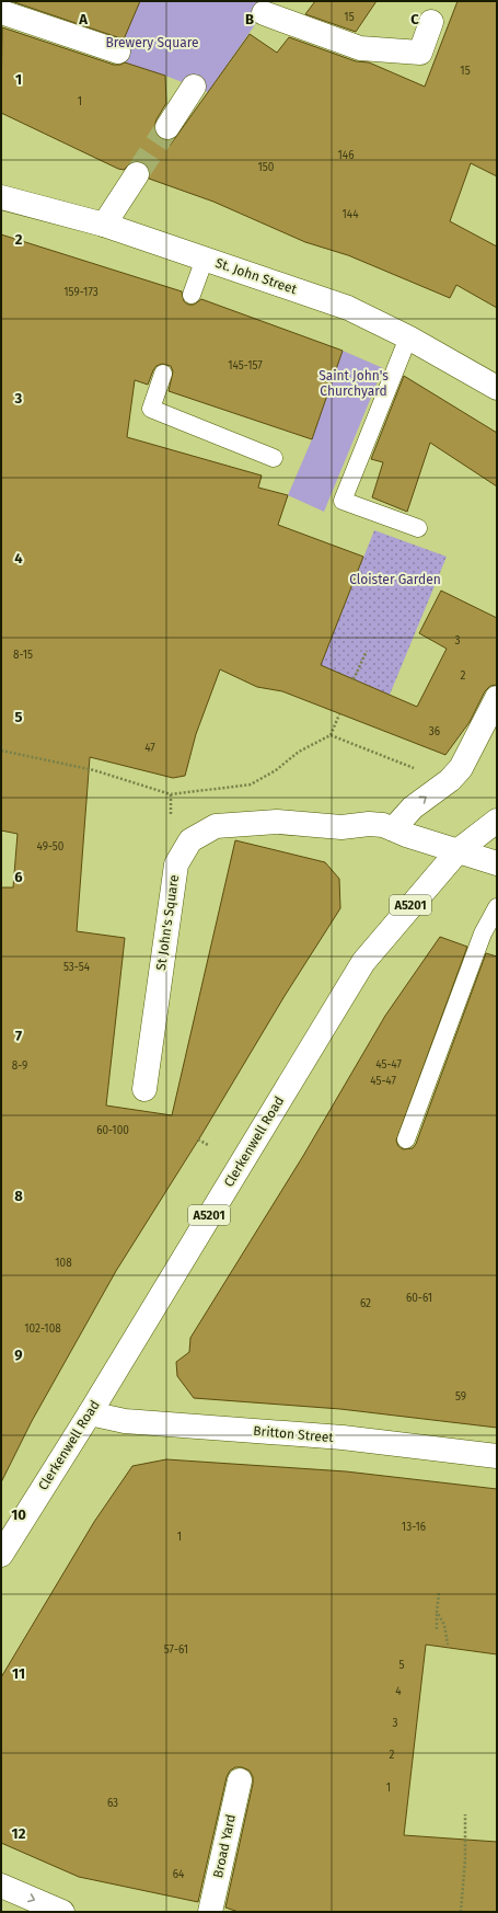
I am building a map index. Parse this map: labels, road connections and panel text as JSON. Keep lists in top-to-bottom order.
{
  "streets": {
    "street": [
      "St. John Street",
      "A5201",
      "St John's Square",
      "Clerkenwell Road",
      "Britton Street",
      "Broad Yard"
    ]
  },
  "crossings": [
    ["St John's Square", "Clerkenwell Road"],
    ["Clerkenwell Road", "Britton Street"]
  ],
  "parks": ["Brewery Square", "Saint John's Churchyard", "Cloister Garden"],
  "house_numbers": [
    "15",
    "15",
    "1",
    "146",
    "150",
    "144",
    "159-173",
    "145-157",
    "3",
    "8-15",
    "2",
    "36",
    "47",
    "49-50",
    "53-54",
    "45-47",
    "8-9",
    "45-47",
    "60-100",
    "108",
    "60-61",
    "62",
    "102-108",
    "59",
    "13-16",
    "1",
    "57-61",
    "5",
    "4",
    "3",
    "2",
    "1",
    "63",
    "64"
  ],
  "grid": {
    "columns": ["A", "B", "C"],
    "rows": [
      "1",
      "2",
      "3",
      "4",
      "5",
      "6",
      "7",
      "8",
      "9",
      "10",
      "11",
      "12"
    ]
  }
}
